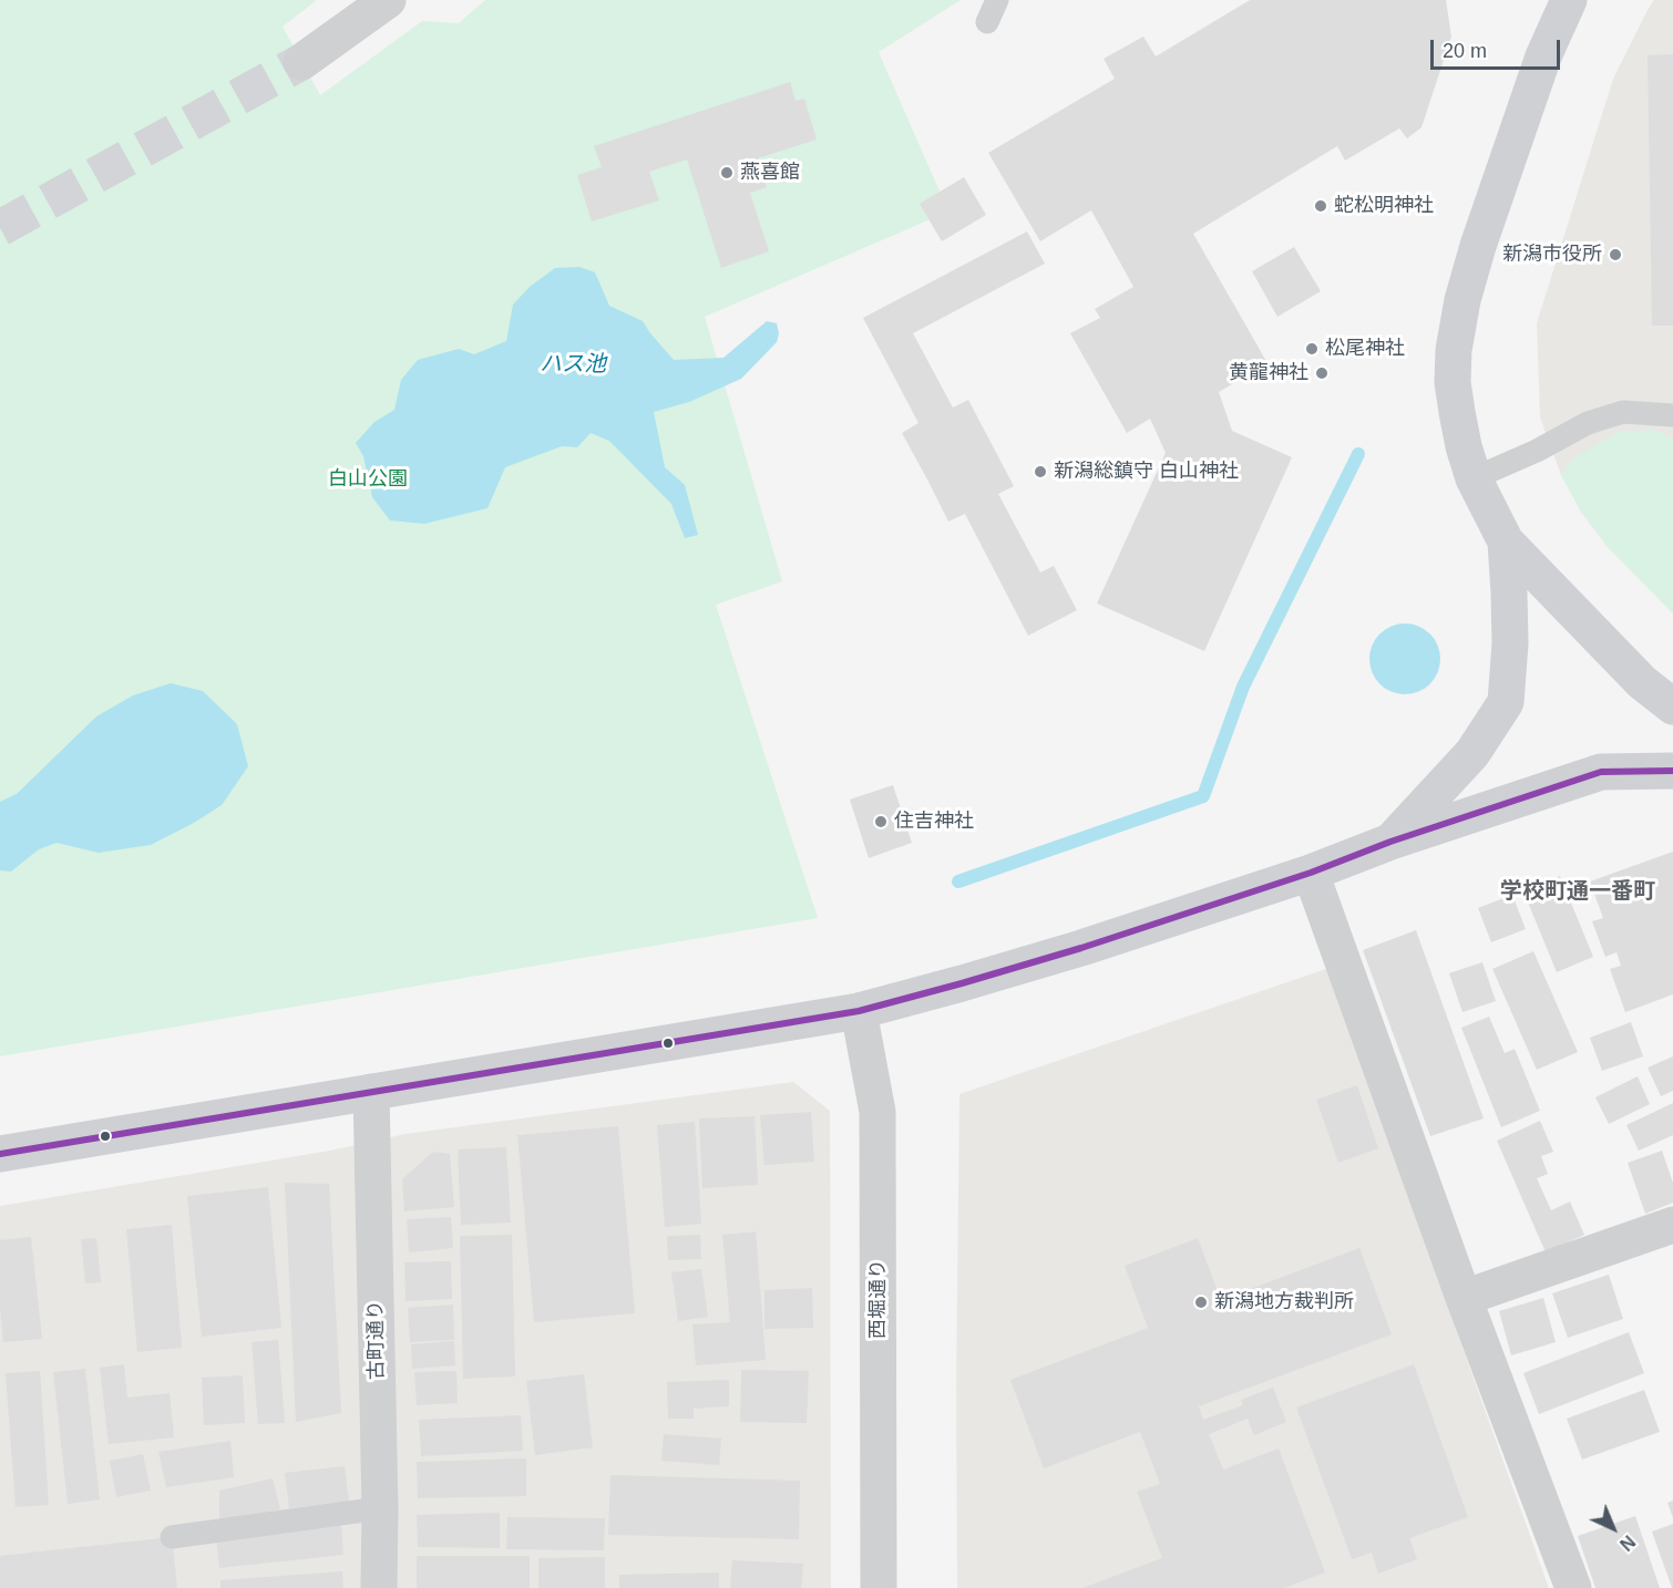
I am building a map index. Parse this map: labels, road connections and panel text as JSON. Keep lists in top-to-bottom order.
{
  "streets": {
    "street": ["西堀通り", "古町通り"]
  },
  "districts": ["学校町通一番町"],
  "water": ["ハス池"],
  "parks": ["白山公園"],
  "places": [
    "燕喜館",
    "蛇松明神社",
    "新潟市役所",
    "松尾神社",
    "黄龍神社",
    "新潟総鎮守 白山神社",
    "住吉神社",
    "新潟地方裁判所"
  ],
  "scale_bar": "20 m",
  "north": "bottom right"
}
